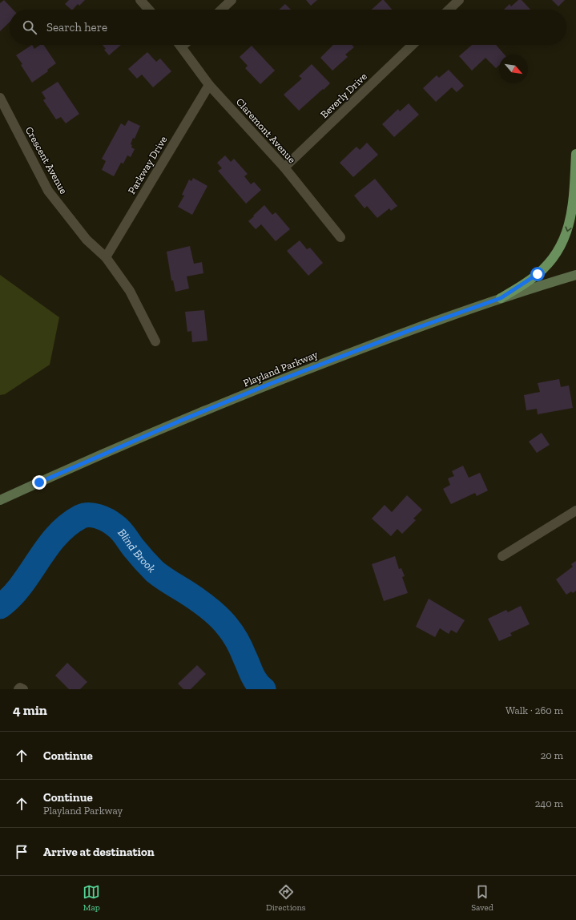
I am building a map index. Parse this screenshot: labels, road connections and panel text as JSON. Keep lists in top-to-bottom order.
{
  "streets": {
    "main road": ["Playland Parkway"],
    "street": [
      "Beverly Drive",
      "Claremont Avenue",
      "Crescent Avenue",
      "Parkway Drive"
    ]
  },
  "crossings": [
    ["Beverly Drive", "Claremont Avenue"],
    ["Claremont Avenue", "Parkway Drive"],
    ["Crescent Avenue", "Parkway Drive"]
  ],
  "water": ["Blind Brook"],
  "north": "bottom right",
  "page": {
    "search": "Search here",
    "heading": ["4 min", "Walk · 260 m"],
    "list": [
      ["Continue", "20 m"],
      ["Continue", "Playland Parkway", "240 m"],
      "Arrive at destination"
    ],
    "nav": ["Map", "Directions", "Saved"]
  }
}
